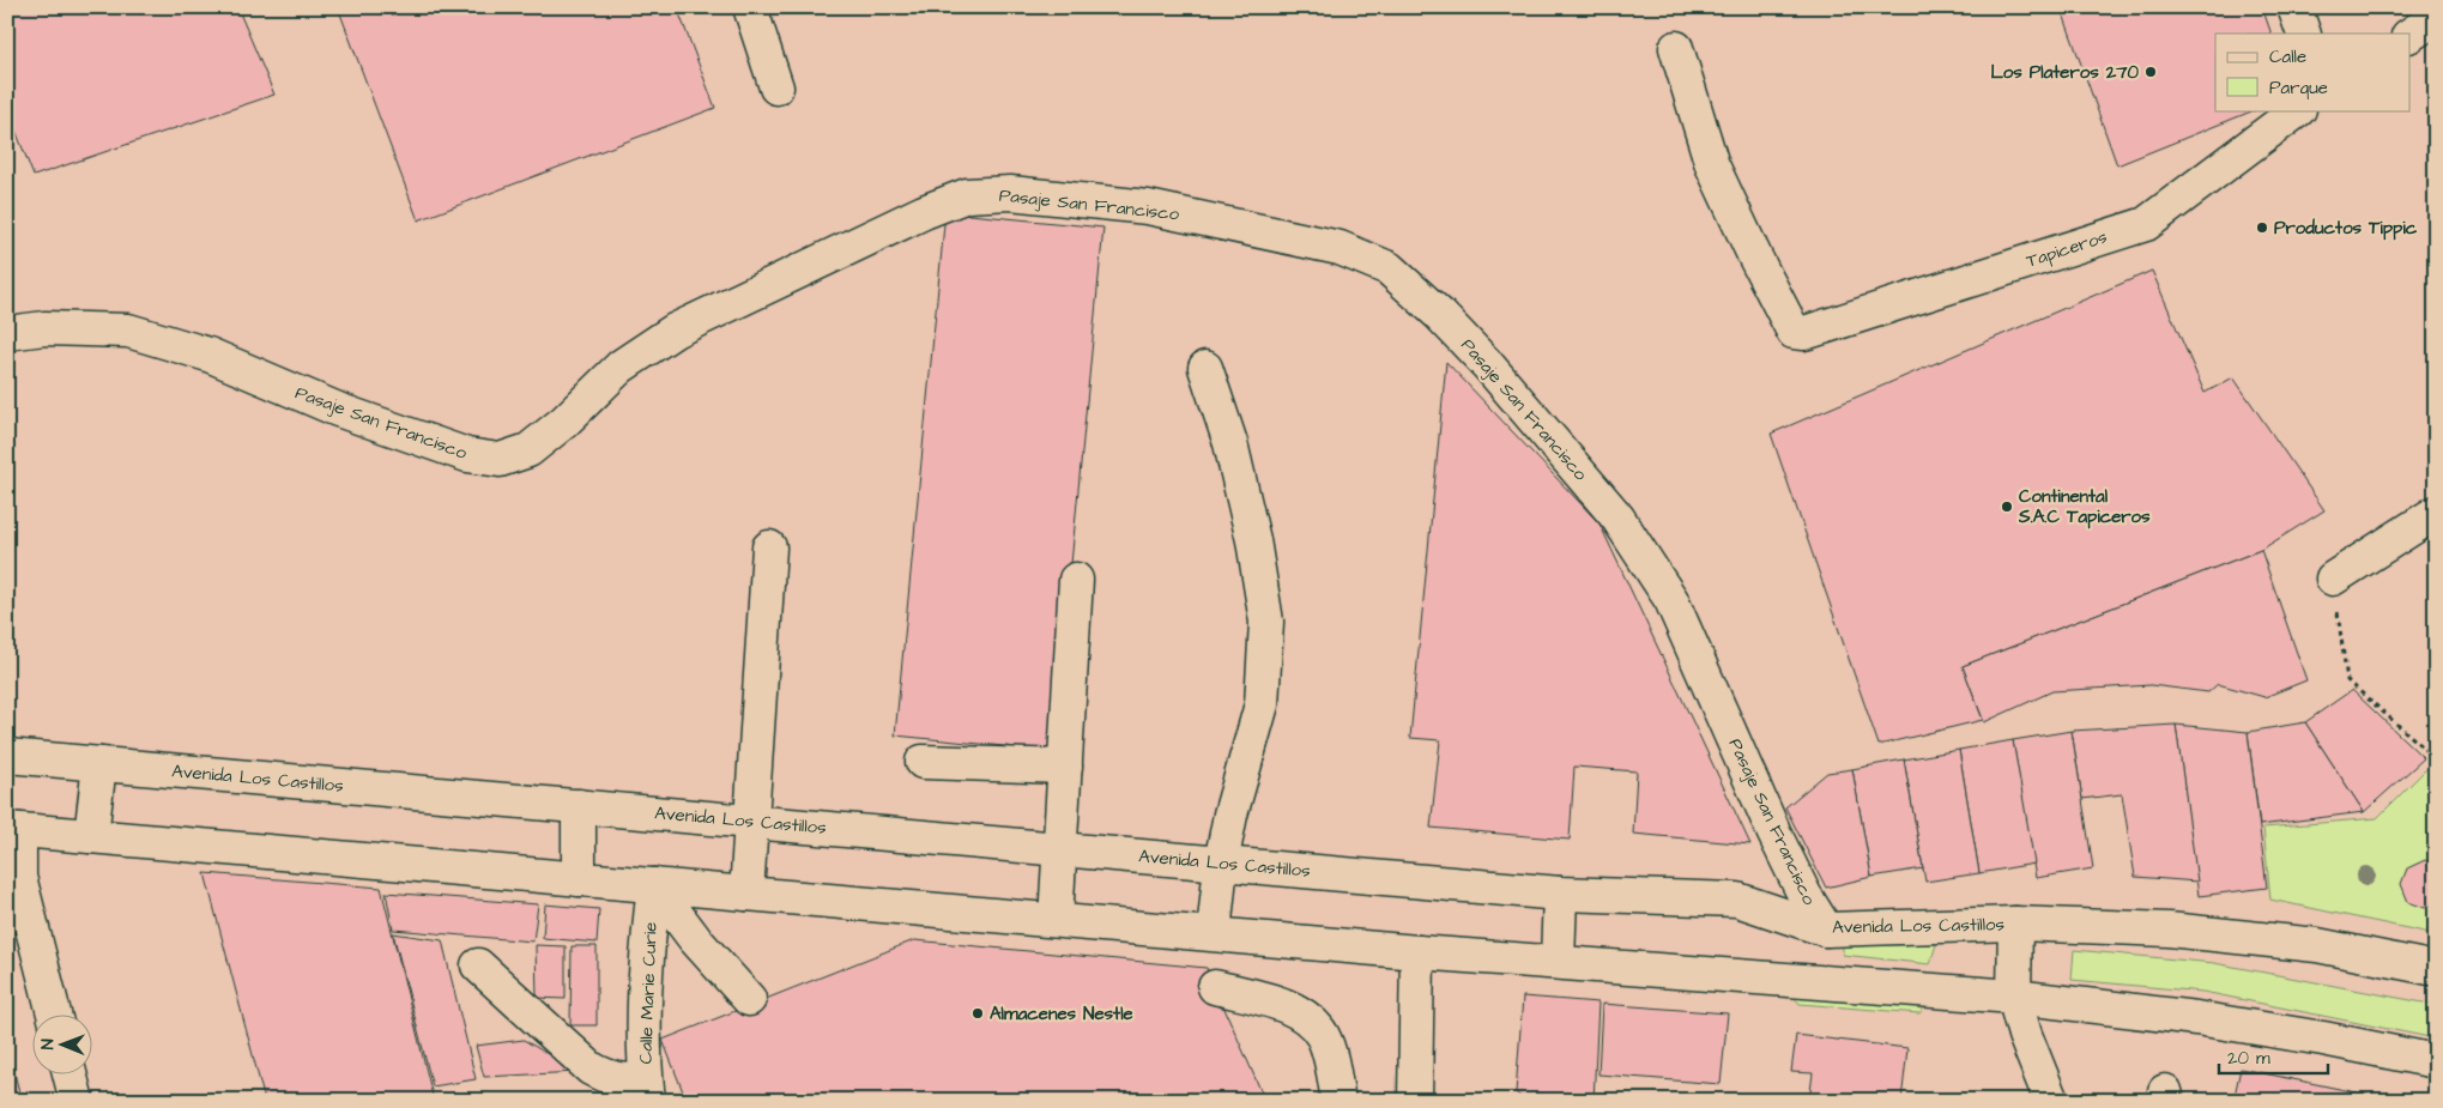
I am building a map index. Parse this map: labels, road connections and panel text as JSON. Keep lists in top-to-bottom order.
{
  "streets": {
    "street": [
      "Pasaje San Francisco",
      "Tapiceros",
      "Avenida Los Castillos",
      "Calle Marie Curie"
    ]
  },
  "crossings": [
    ["Pasaje San Francisco", "Avenida Los Castillos"]
  ],
  "places": [
    "Los Plateros 270",
    "Productos Tippic",
    "Continental S.A.C Tapiceros",
    "Almacenes Nestle"
  ],
  "legend": ["Calle", "Parque"],
  "scale_bar": "20 m",
  "north": "left"
}
